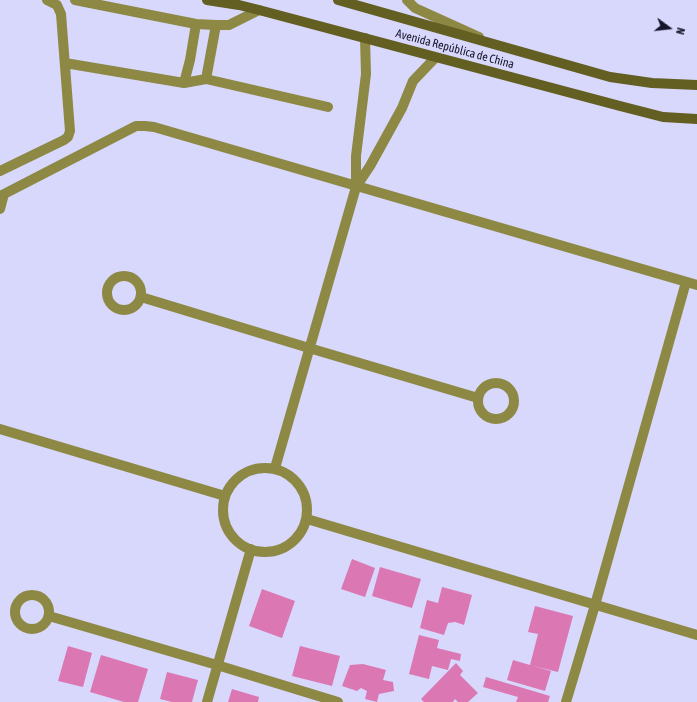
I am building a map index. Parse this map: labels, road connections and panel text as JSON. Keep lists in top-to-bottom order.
{
  "streets": {
    "main road": ["Avenida República de China"]
  },
  "north": "right"
}
